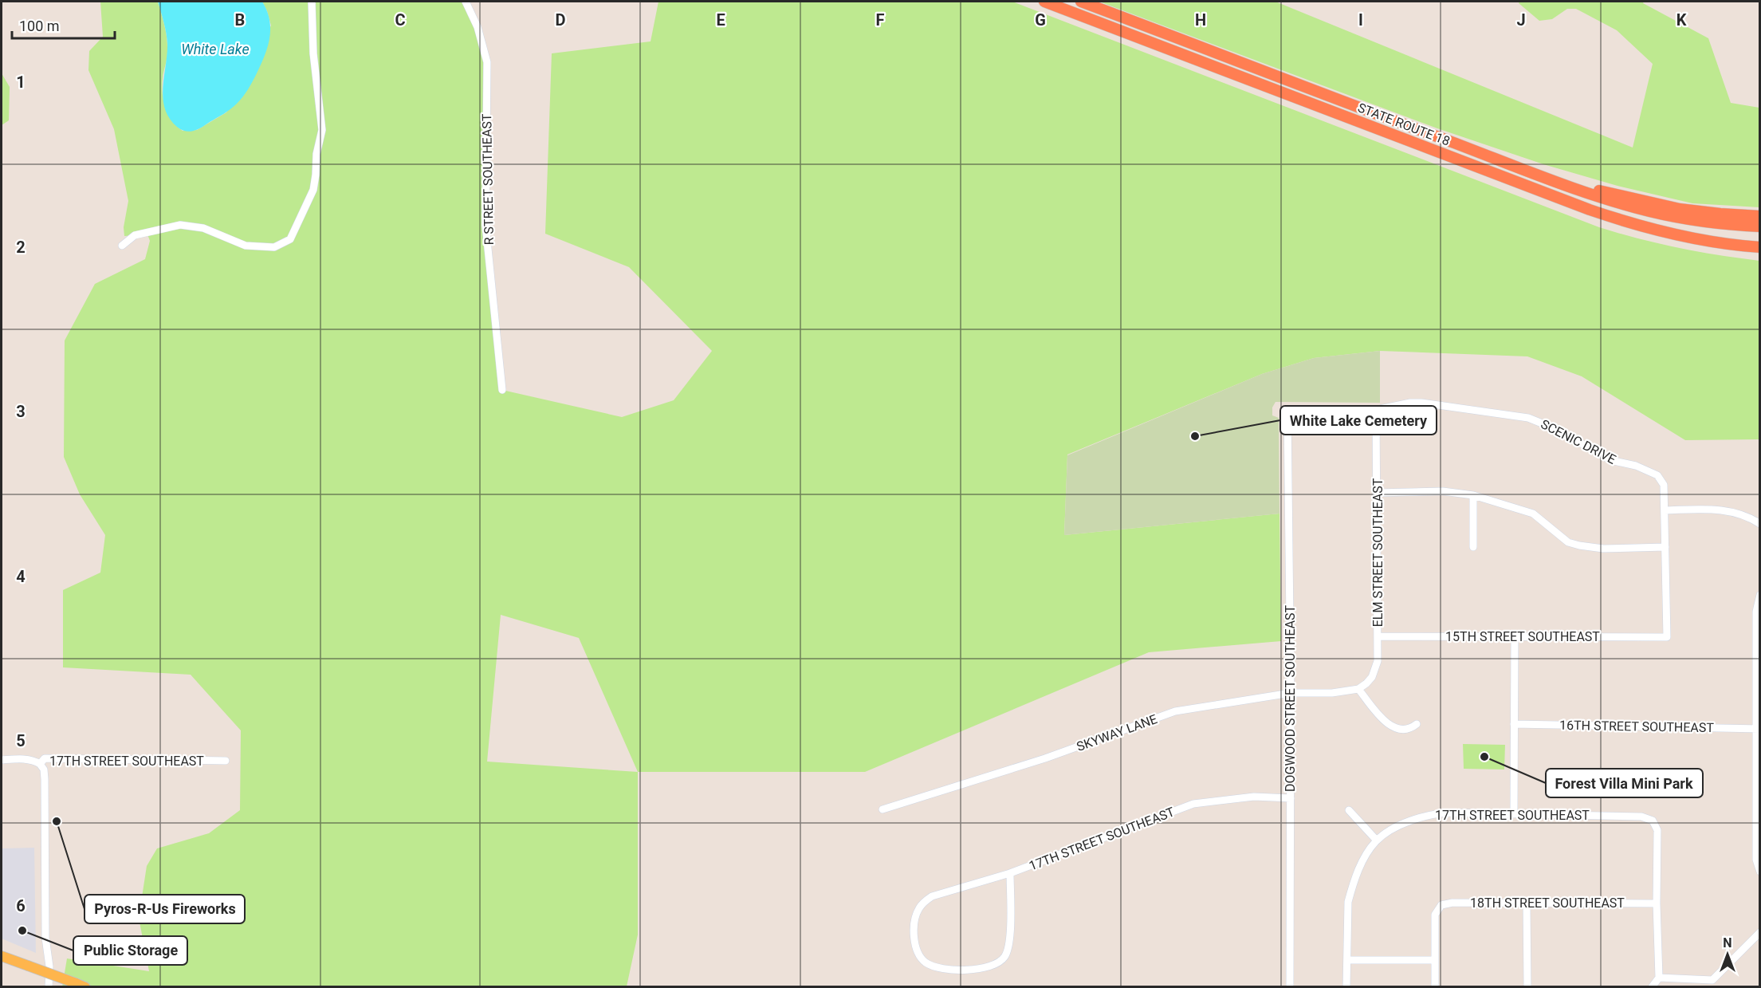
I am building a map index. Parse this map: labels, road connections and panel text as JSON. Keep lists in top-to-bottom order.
{
  "streets": {
    "highway": ["STATE ROUTE 18"],
    "street": [
      "R STREET SOUTHEAST",
      "SCENIC DRIVE",
      "ELM STREET SOUTHEAST",
      "15TH STREET SOUTHEAST",
      "DOGWOOD STREET SOUTHEAST",
      "16TH STREET SOUTHEAST",
      "SKYWAY LANE",
      "17TH STREET SOUTHEAST",
      "18TH STREET SOUTHEAST"
    ]
  },
  "crossings": [
    ["SCENIC DRIVE", "ELM STREET SOUTHEAST"],
    ["SCENIC DRIVE", "DOGWOOD STREET SOUTHEAST"],
    ["ELM STREET SOUTHEAST", "15TH STREET SOUTHEAST"],
    ["ELM STREET SOUTHEAST", "SKYWAY LANE"],
    ["DOGWOOD STREET SOUTHEAST", "SKYWAY LANE"],
    ["DOGWOOD STREET SOUTHEAST", "17TH STREET SOUTHEAST"],
    ["17TH STREET SOUTHEAST", "18TH STREET SOUTHEAST"]
  ],
  "water": ["White Lake"],
  "places": [
    "White Lake Cemetery",
    "Forest Villa Mini Park",
    "Pyros-R-Us Fireworks",
    "Public Storage"
  ],
  "scale_bar": "100 m",
  "north": "top",
  "grid": {
    "columns": [
      "B",
      "C",
      "D",
      "E",
      "F",
      "G",
      "H",
      "I",
      "J",
      "K"
    ],
    "rows": [
      "1",
      "2",
      "3",
      "4",
      "5",
      "6"
    ]
  }
}
